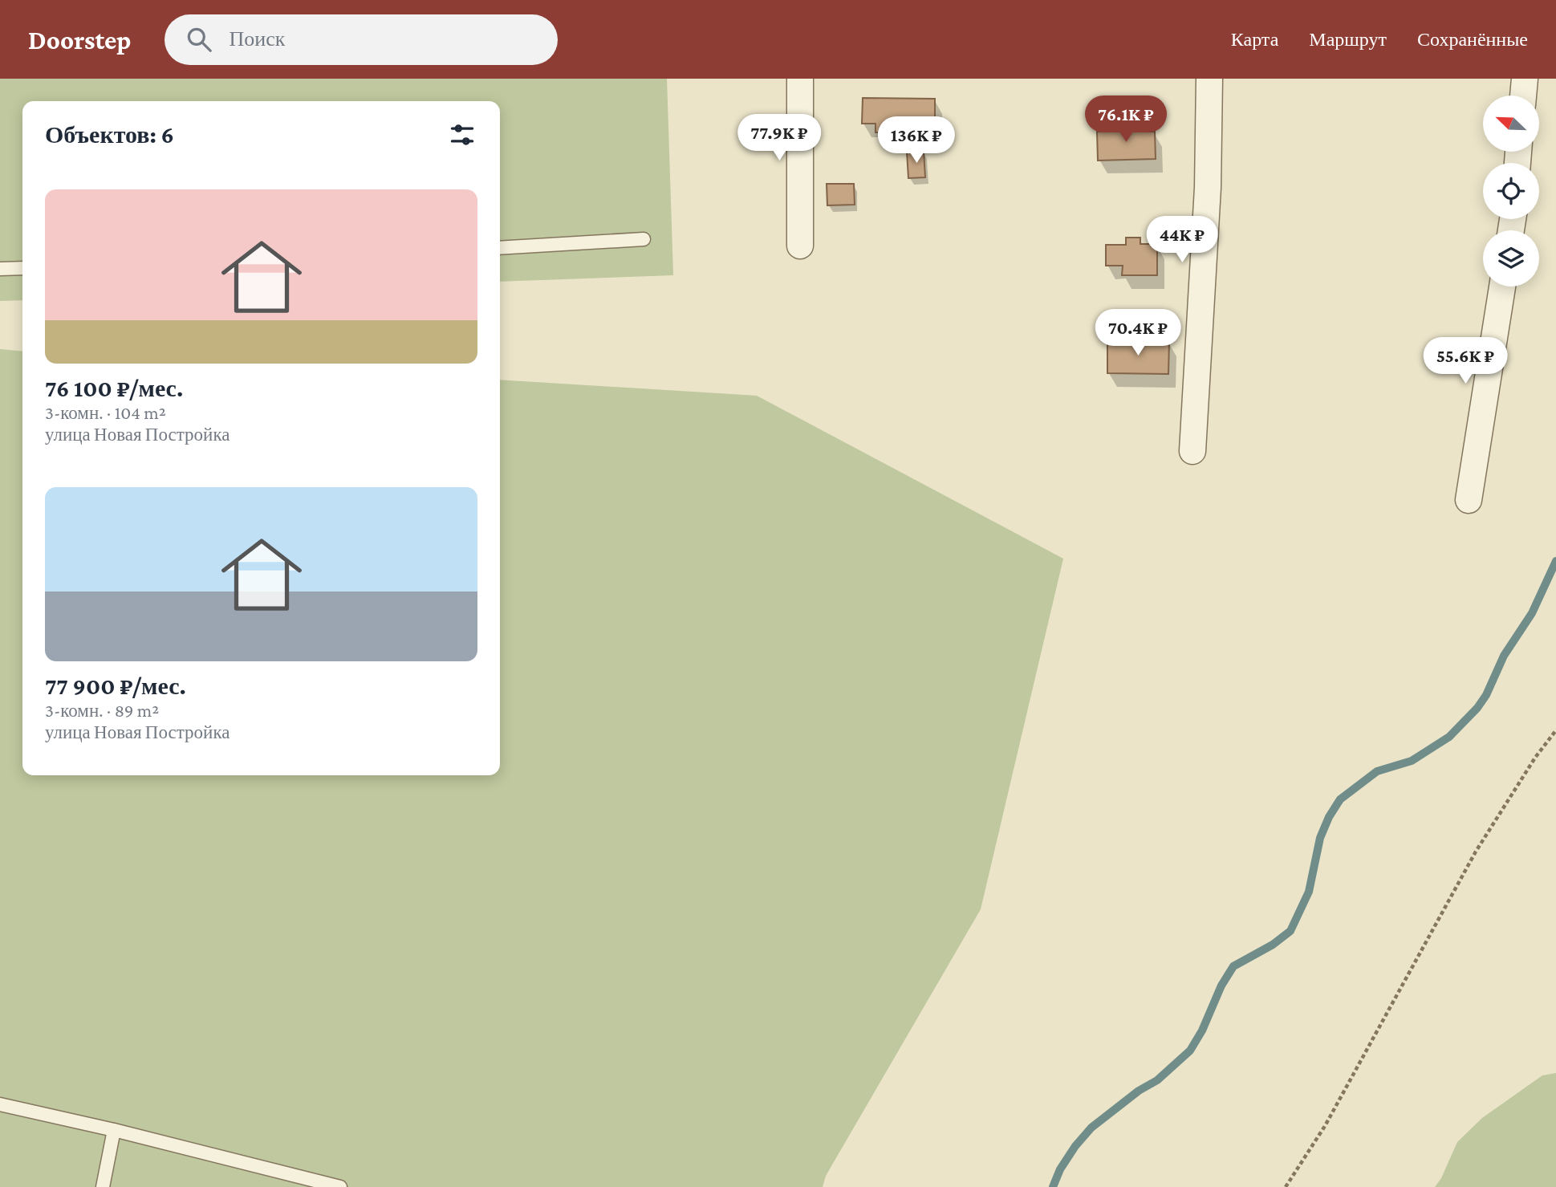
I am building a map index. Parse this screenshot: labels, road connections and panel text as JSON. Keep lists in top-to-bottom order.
{
  "north": "top left",
  "page": {
    "header": "Doorstep",
    "search": "Поиск",
    "nav": ["Карта", "Маршрут", "Сохранённые"],
    "price": [
      "76.1K ₽",
      "77.9K ₽",
      "136K ₽",
      "44K ₽",
      "70.4K ₽",
      "55.6K ₽"
    ],
    "heading": "Объектов: 6",
    "list": [
      {
        "name": "76 100 ₽/мес.",
        "note": "3-комн. · 104 m² · улица Новая Постройка"
      },
      {
        "name": "77 900 ₽/мес.",
        "note": "3-комн. · 89 m² · улица Новая Постройка"
      }
    ]
  }
}
